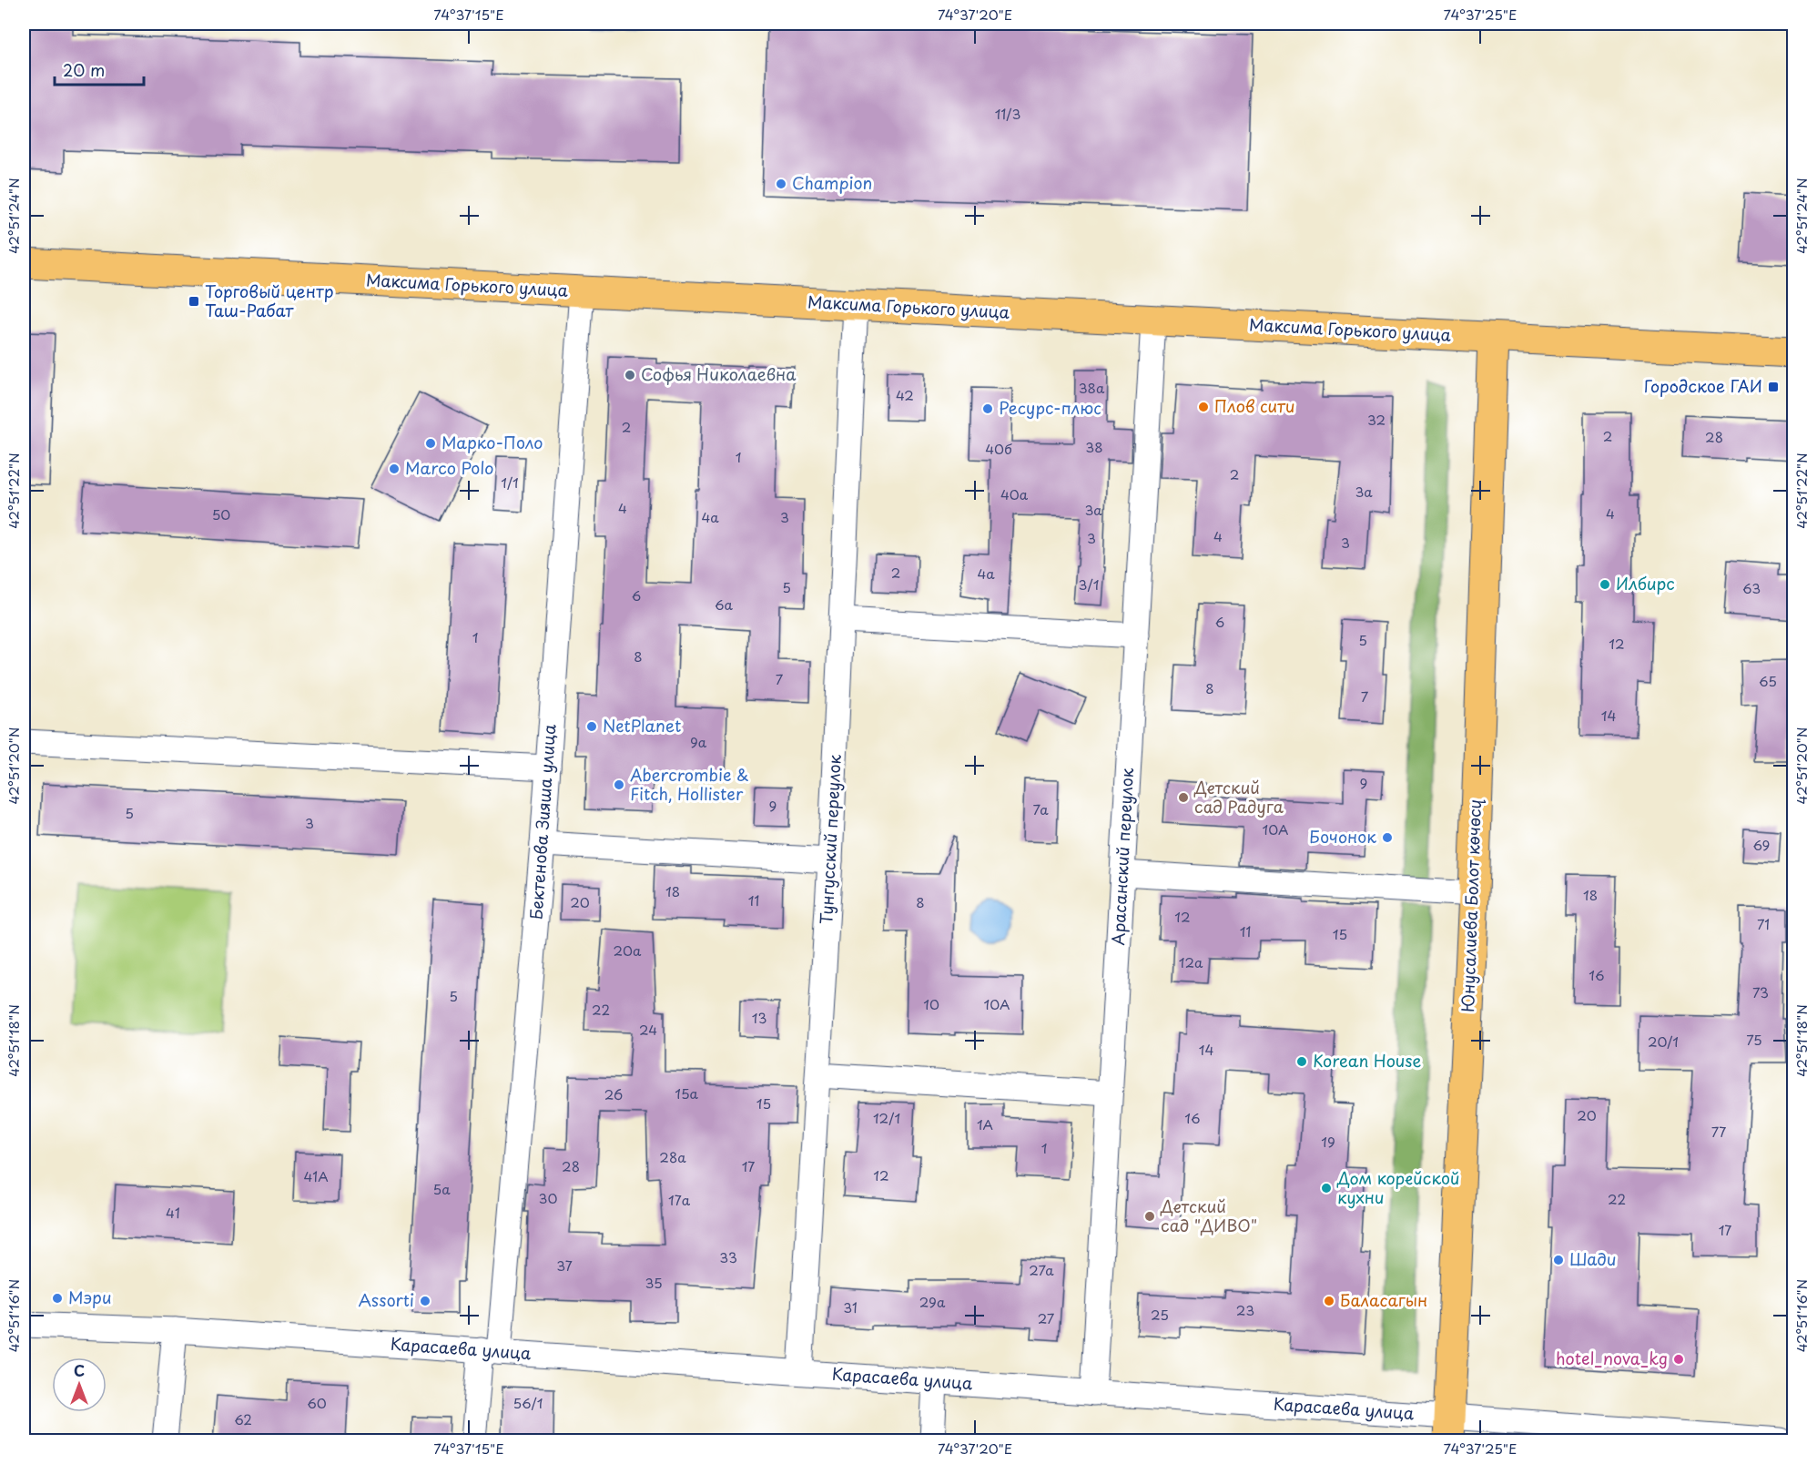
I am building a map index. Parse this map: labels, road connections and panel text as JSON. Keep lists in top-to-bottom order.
{
  "streets": {
    "main road": ["Максима Горького улица", "Юнусалиева Болот көчөсү"],
    "street": [
      "Бектенова Зияша улица",
      "Тунгусский переулок",
      "Арасанский переулок",
      "Карасаева улица"
    ]
  },
  "crossings": [
    ["Максима Горького улица", "Бектенова Зияша улица"],
    ["Максима Горького улица", "Тунгусский переулок"],
    ["Максима Горького улица", "Арасанский переулок"],
    ["Максима Горького улица", "Юнусалиева Болот көчөсү"],
    ["Бектенова Зияша улица", "Карасаева улица"],
    ["Тунгусский переулок", "Карасаева улица"],
    ["Арасанский переулок", "Карасаева улица"],
    ["Юнусалиева Болот көчөсү", "Карасаева улица"]
  ],
  "places": {
    "other": [
      "Champion",
      "Софья Николаевна",
      "Плов сити",
      "Ресурс-плюс",
      "Марко-Поло",
      "Marco Polo",
      "Илбирс",
      "NetPlanet",
      "Abercrombie & Fitch, Hollister",
      "Детский сад Радуга",
      "Бочонок",
      "Korean House",
      "Дом корейской кухни",
      "Детский сад \"ДИВО\"",
      "Шади",
      "Мэри",
      "Assorti",
      "Баласагын",
      "hotel_nova_kg"
    ],
    "transit": ["Торговый центр Таш-Рабат", "Городское ГАИ"]
  },
  "house_numbers": [
    "11/3",
    "38а",
    "42",
    "32",
    "2",
    "2",
    "28",
    "38",
    "40б",
    "1",
    "2",
    "1/1",
    "3а",
    "40а",
    "4",
    "3а",
    "4",
    "50",
    "4а",
    "3",
    "4",
    "3",
    "3",
    "2",
    "4а",
    "3/1",
    "5",
    "63",
    "6",
    "6а",
    "6",
    "1",
    "5",
    "12",
    "8",
    "7",
    "65",
    "8",
    "7",
    "14",
    "9а",
    "9",
    "9",
    "7а",
    "5",
    "3",
    "10А",
    "69",
    "18",
    "18",
    "11",
    "20",
    "8",
    "12",
    "71",
    "11",
    "15",
    "20а",
    "12а",
    "16",
    "73",
    "5",
    "10",
    "10А",
    "22",
    "13",
    "24",
    "75",
    "20/1",
    "14",
    "15а",
    "26",
    "15",
    "20",
    "12/1",
    "16",
    "1А",
    "77",
    "19",
    "1",
    "28а",
    "28",
    "17",
    "12",
    "41А",
    "5а",
    "30",
    "22",
    "17а",
    "41",
    "17",
    "33",
    "37",
    "27а",
    "35",
    "29а",
    "31",
    "23",
    "25",
    "27",
    "60",
    "56/1",
    "62"
  ],
  "scale_bar": "20 m",
  "north": "top",
  "coordinates": [
    "74°37'15\"E",
    "74°37'20\"E",
    "74°37'25\"E",
    "42°51'24\"N",
    "42°51'22\"N",
    "42°51'20\"N",
    "42°51'18\"N",
    "42°51'16\"N"
  ]
}
